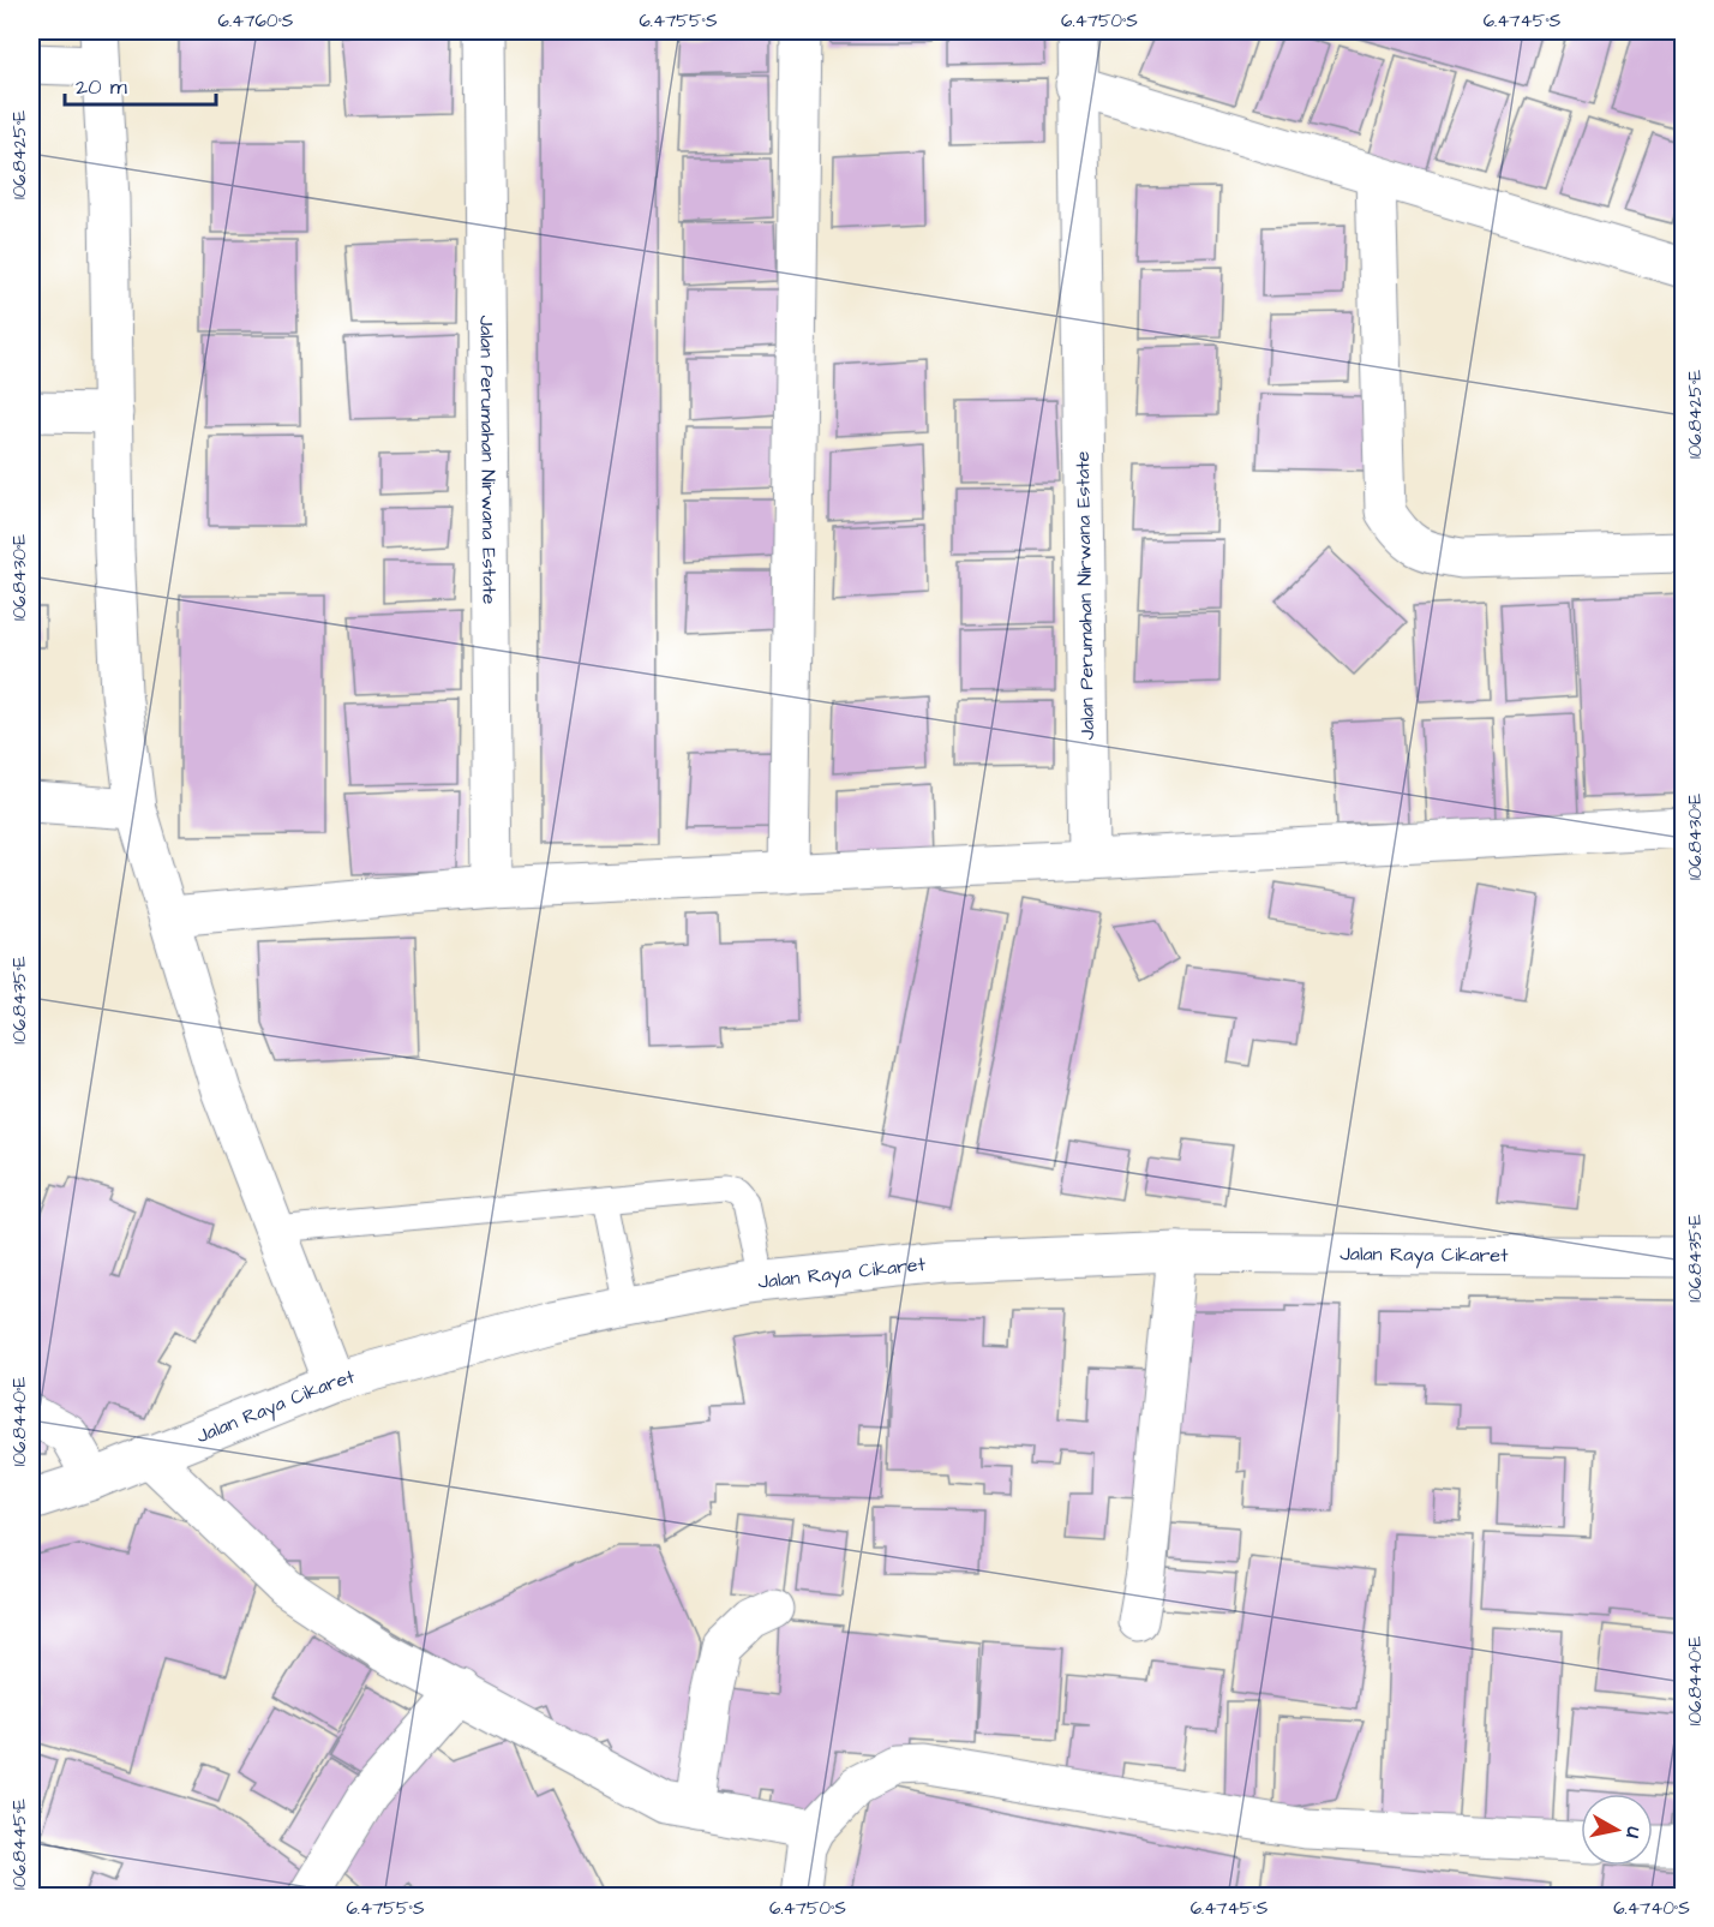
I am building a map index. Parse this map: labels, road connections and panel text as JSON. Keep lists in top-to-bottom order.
{
  "streets": {
    "street": ["Jalan Perumahan Nirwana Estate", "Jalan Raya Cikaret"]
  },
  "scale_bar": "20 m",
  "north": "right",
  "coordinates": [
    "6.4760°S",
    "6.4755°S",
    "6.4750°S",
    "6.4745°S",
    "106.8425°E",
    "106.8430°E",
    "106.8435°E",
    "106.8440°E",
    "106.8445°E",
    "6.4740°S"
  ]
}
